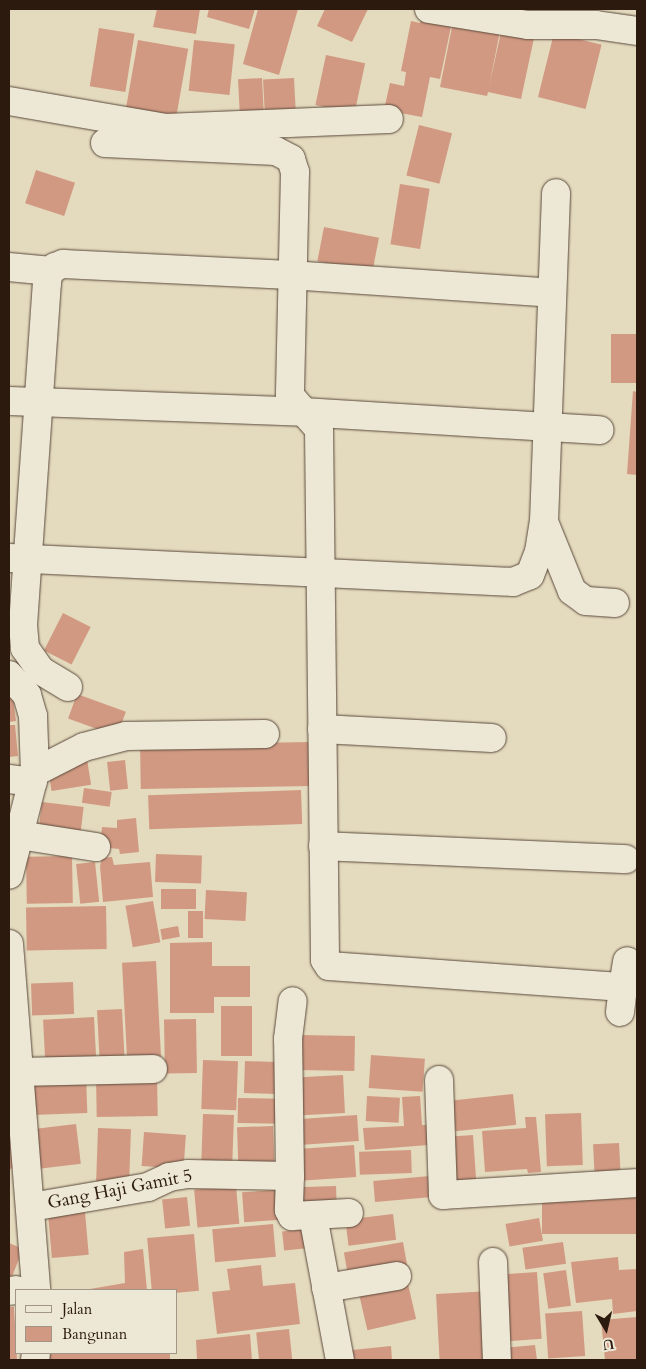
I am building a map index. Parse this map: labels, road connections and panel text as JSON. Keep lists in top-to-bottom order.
{
  "streets": {
    "street": ["Gang Haji Gamit 5"]
  },
  "legend": ["Jalan", "Bangunan"],
  "north": "bottom"
}
